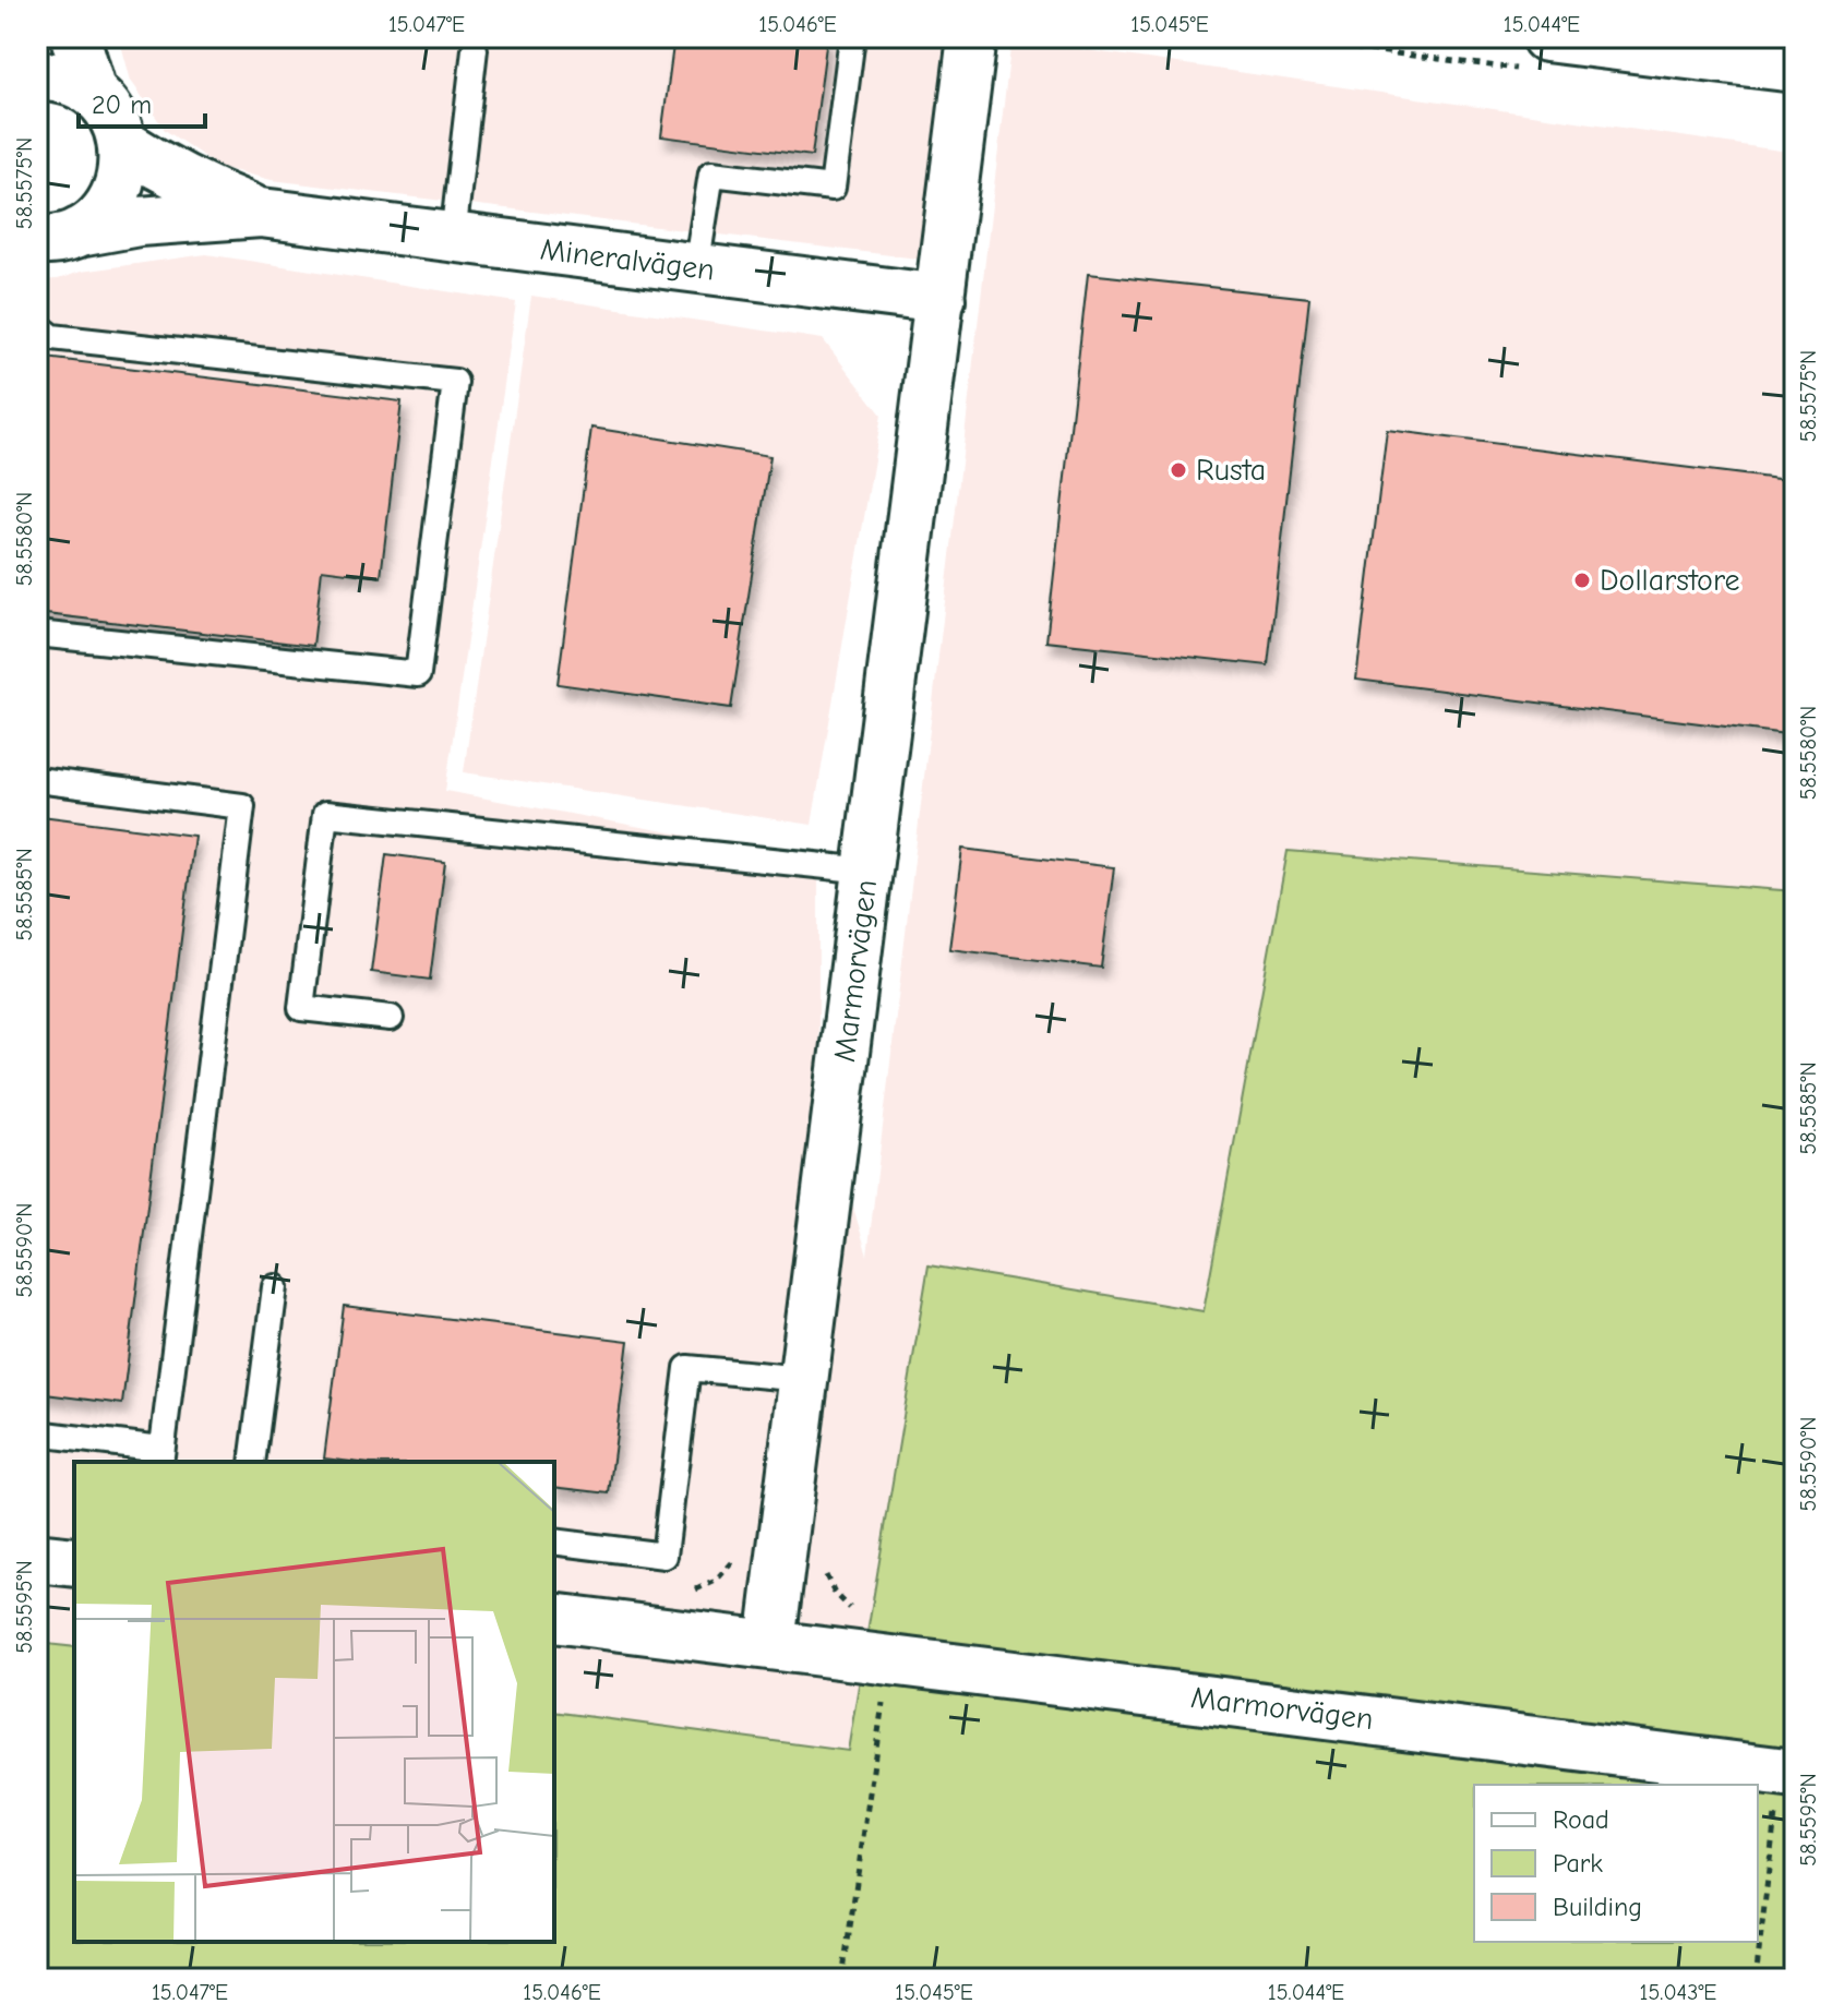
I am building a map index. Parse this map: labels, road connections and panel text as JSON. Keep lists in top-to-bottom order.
{
  "streets": {
    "street": ["Mineralvägen", "Marmorvägen"]
  },
  "crossings": [
    ["Mineralvägen", "Marmorvägen"]
  ],
  "places": ["Rusta", "Dollarstore"],
  "legend": ["Road", "Park", "Building"],
  "scale_bar": "20 m",
  "coordinates": [
    "15.047°E",
    "15.046°E",
    "15.045°E",
    "15.044°E",
    "58.5575°N",
    "58.5580°N",
    "58.5585°N",
    "58.5590°N",
    "58.5595°N",
    "15.043°E"
  ]
}
